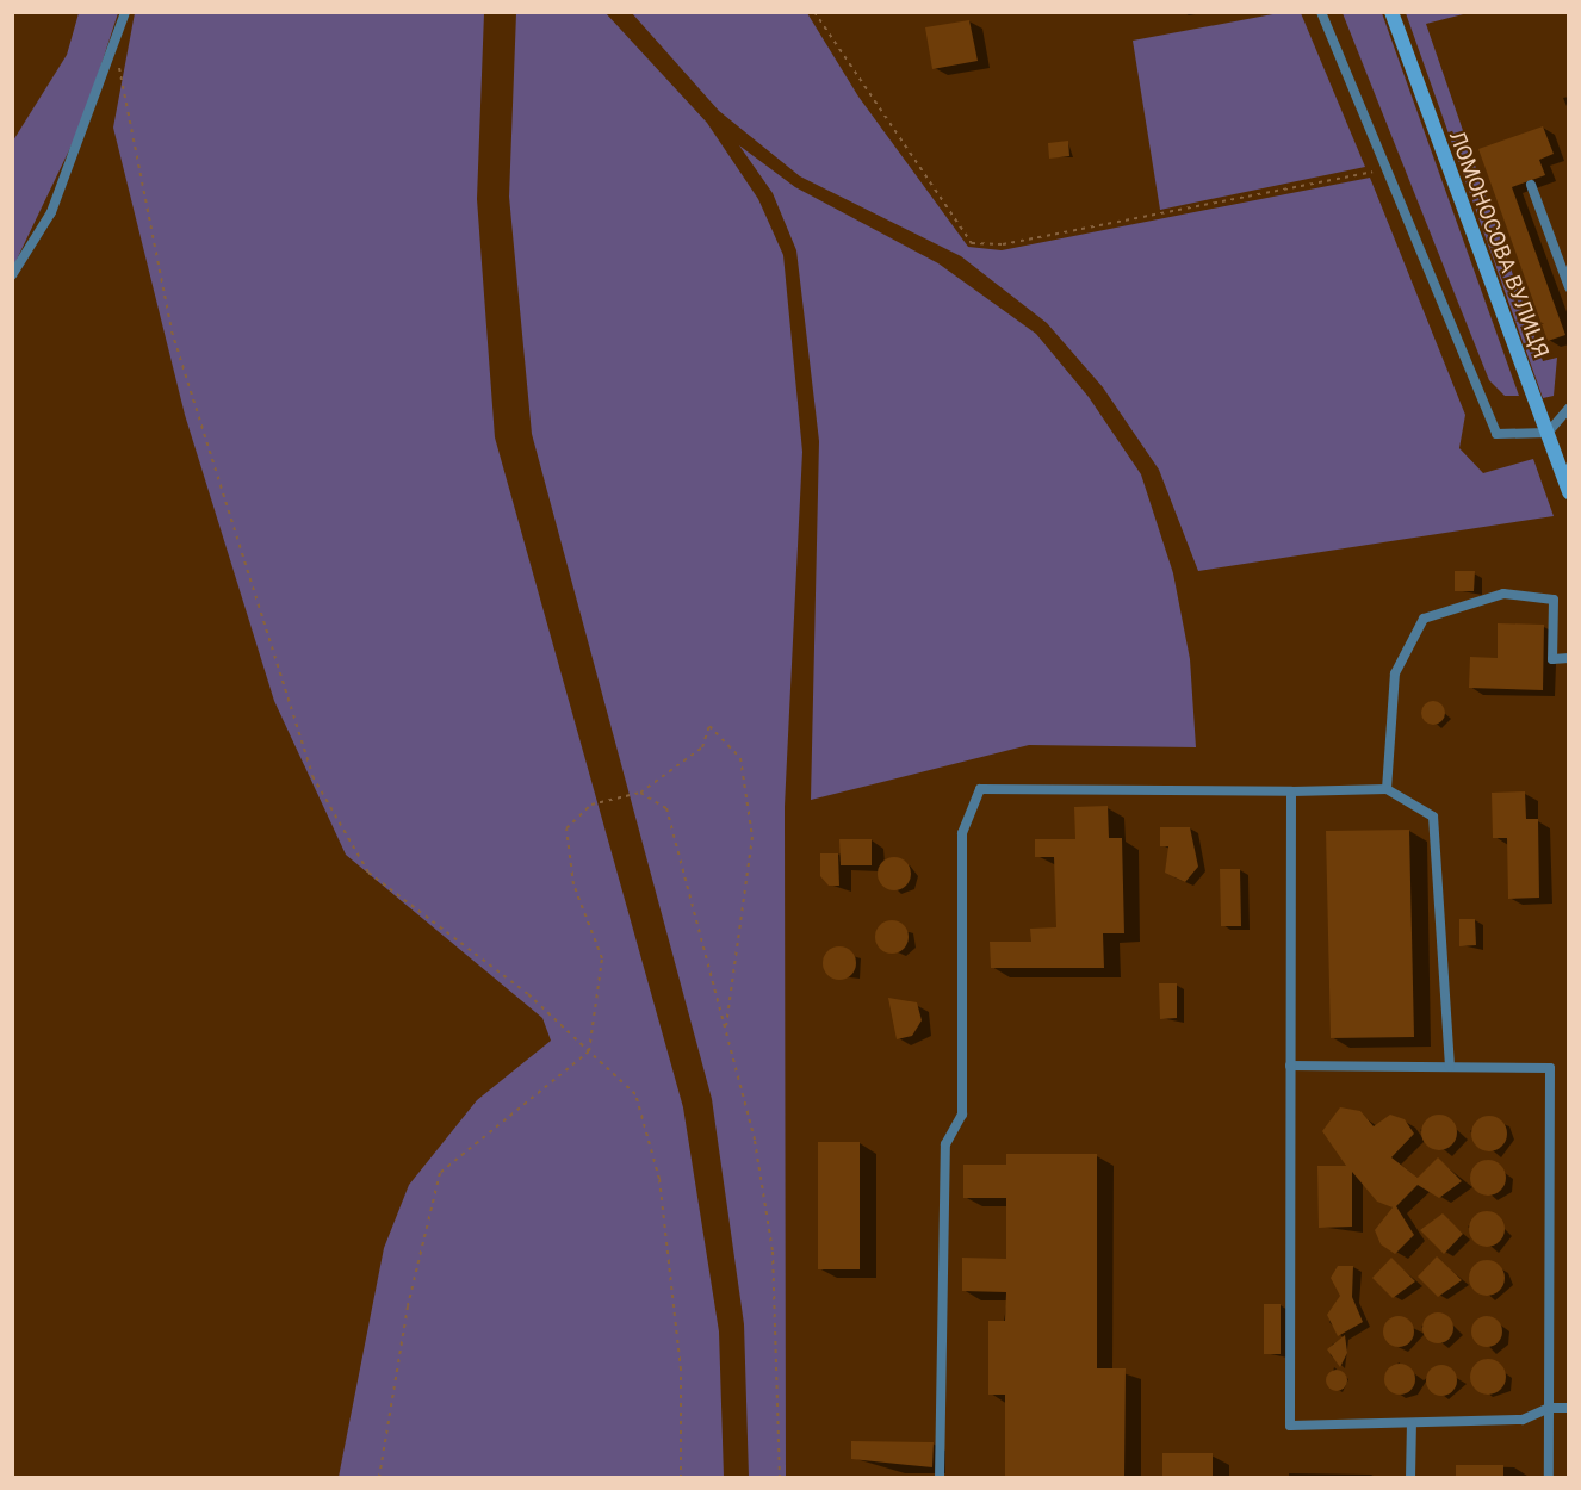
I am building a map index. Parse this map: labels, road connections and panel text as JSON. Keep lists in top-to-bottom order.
{
  "streets": {
    "street": ["ЛОМОНОСОВА ВУЛИЦЯ"]
  }
}
